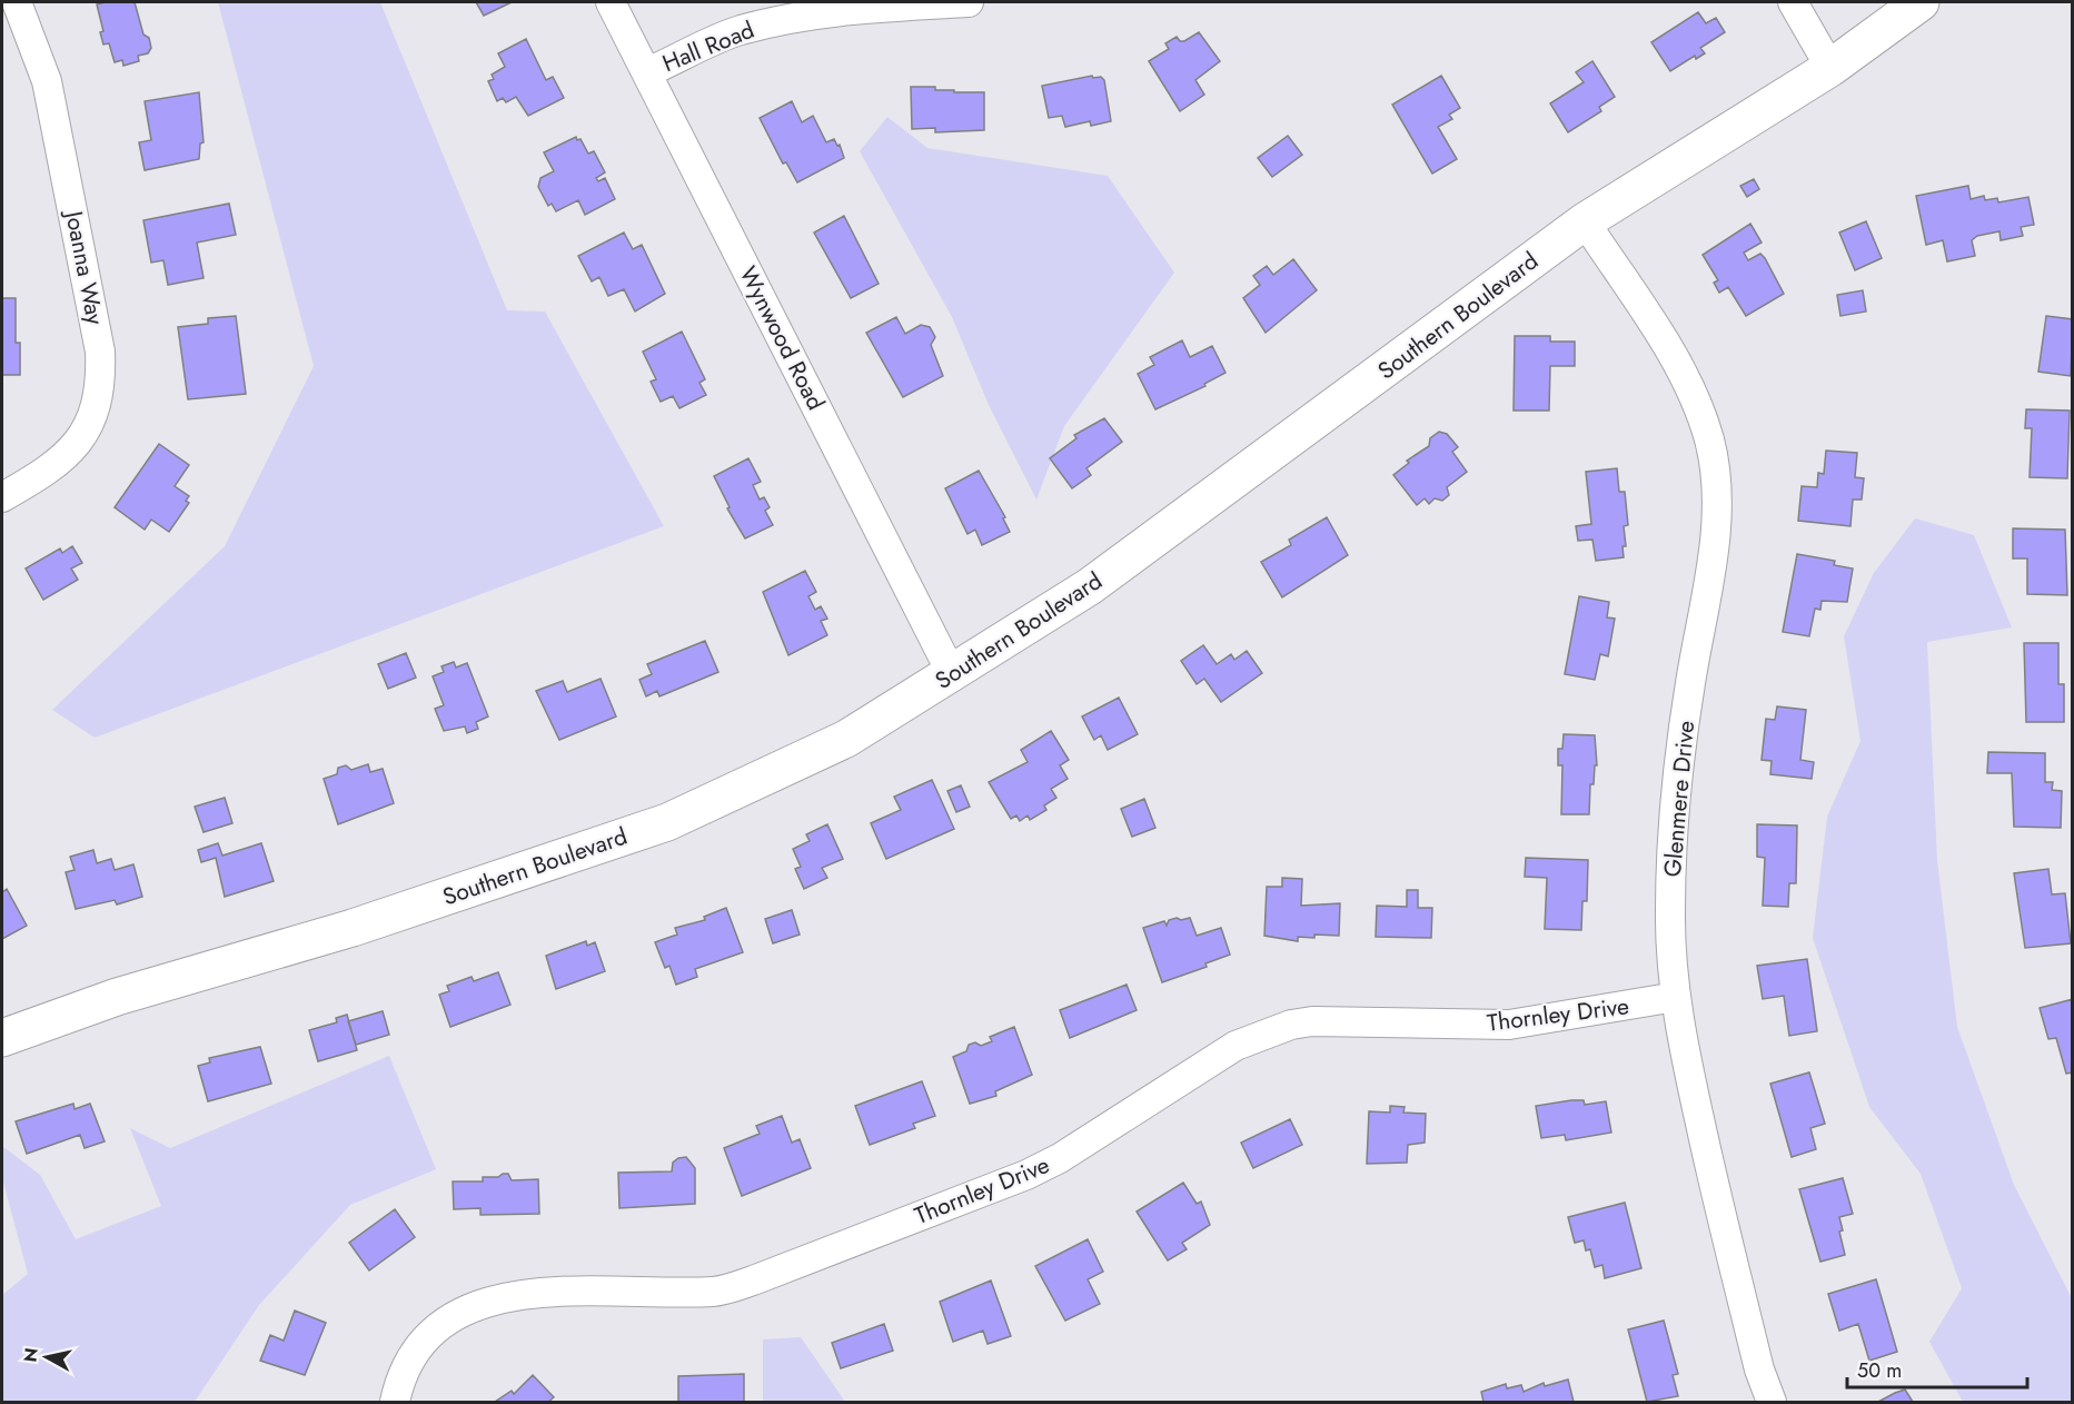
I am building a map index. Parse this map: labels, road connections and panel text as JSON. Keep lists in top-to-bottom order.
{
  "streets": {
    "main road": ["Southern Boulevard"],
    "street": [
      "Hall Road",
      "Joanna Way",
      "Wynwood Road",
      "Glenmere Drive",
      "Thornley Drive"
    ]
  },
  "crossings": [
    ["Hall Road", "Wynwood Road"],
    ["Southern Boulevard", "Wynwood Road"],
    ["Southern Boulevard", "Glenmere Drive"],
    ["Glenmere Drive", "Thornley Drive"]
  ],
  "scale_bar": "50 m",
  "north": "left"
}
